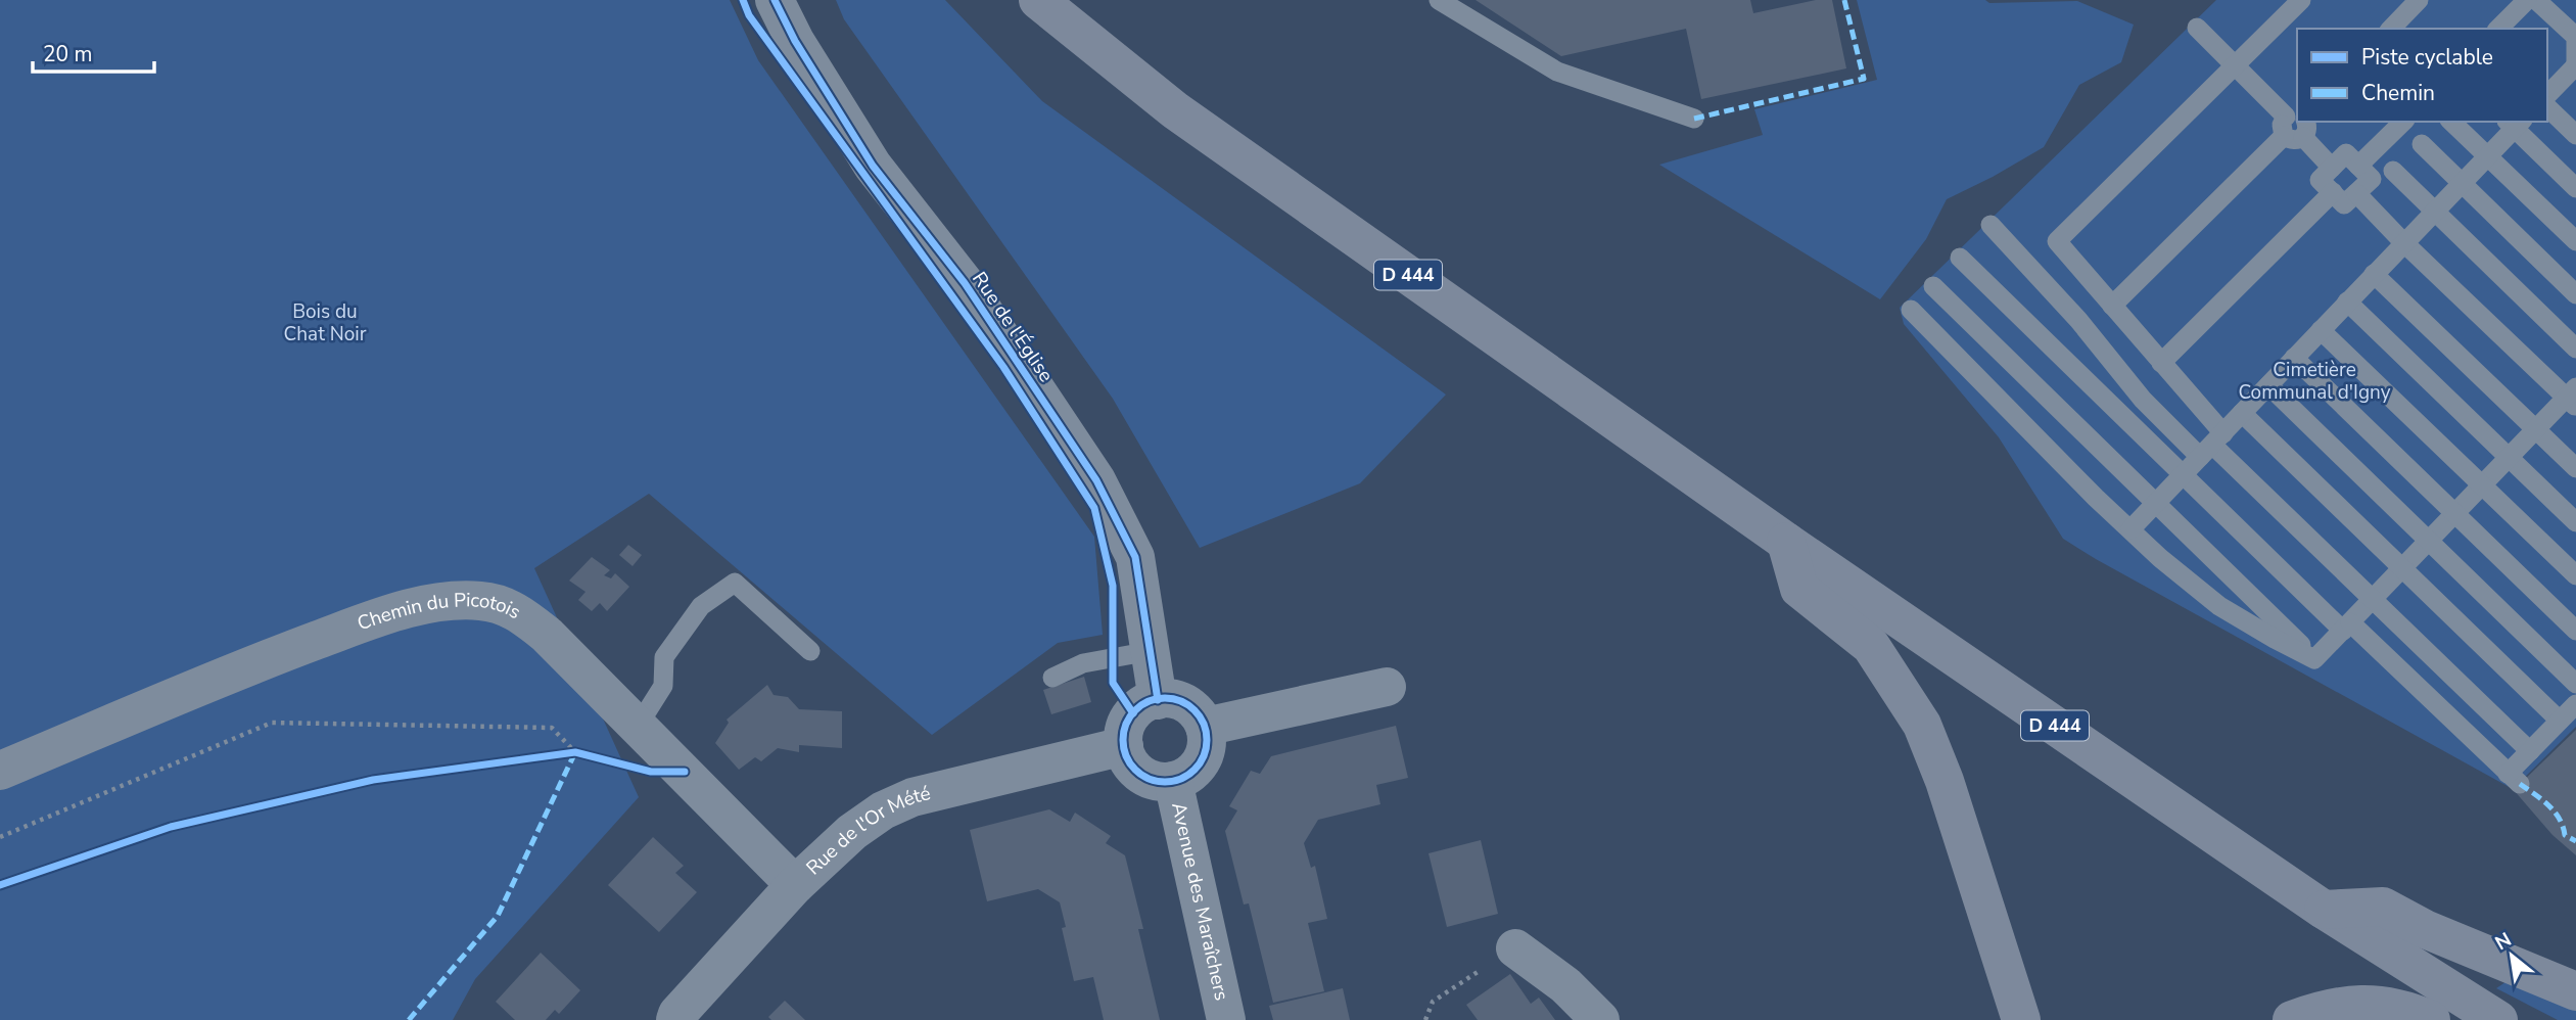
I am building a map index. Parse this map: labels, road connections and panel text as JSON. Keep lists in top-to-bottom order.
{
  "streets": {
    "main road": ["D 444"],
    "street": [
      "Rue de l'Église",
      "Chemin du Picotois",
      "Rue de l'Or Mété",
      "Avenue des Maraîchers"
    ]
  },
  "crossings": [
    ["Rue de l'Église", "Rue de l'Or Mété"],
    ["Rue de l'Église", "Avenue des Maraîchers"],
    ["Chemin du Picotois", "Rue de l'Or Mété"],
    ["Rue de l'Or Mété", "Avenue des Maraîchers"]
  ],
  "parks": ["Bois du Chat Noir", "Cimetière Communal d'Igny"],
  "legend": ["Piste cyclable", "Chemin"],
  "scale_bar": "20 m",
  "north": "top left"
}
